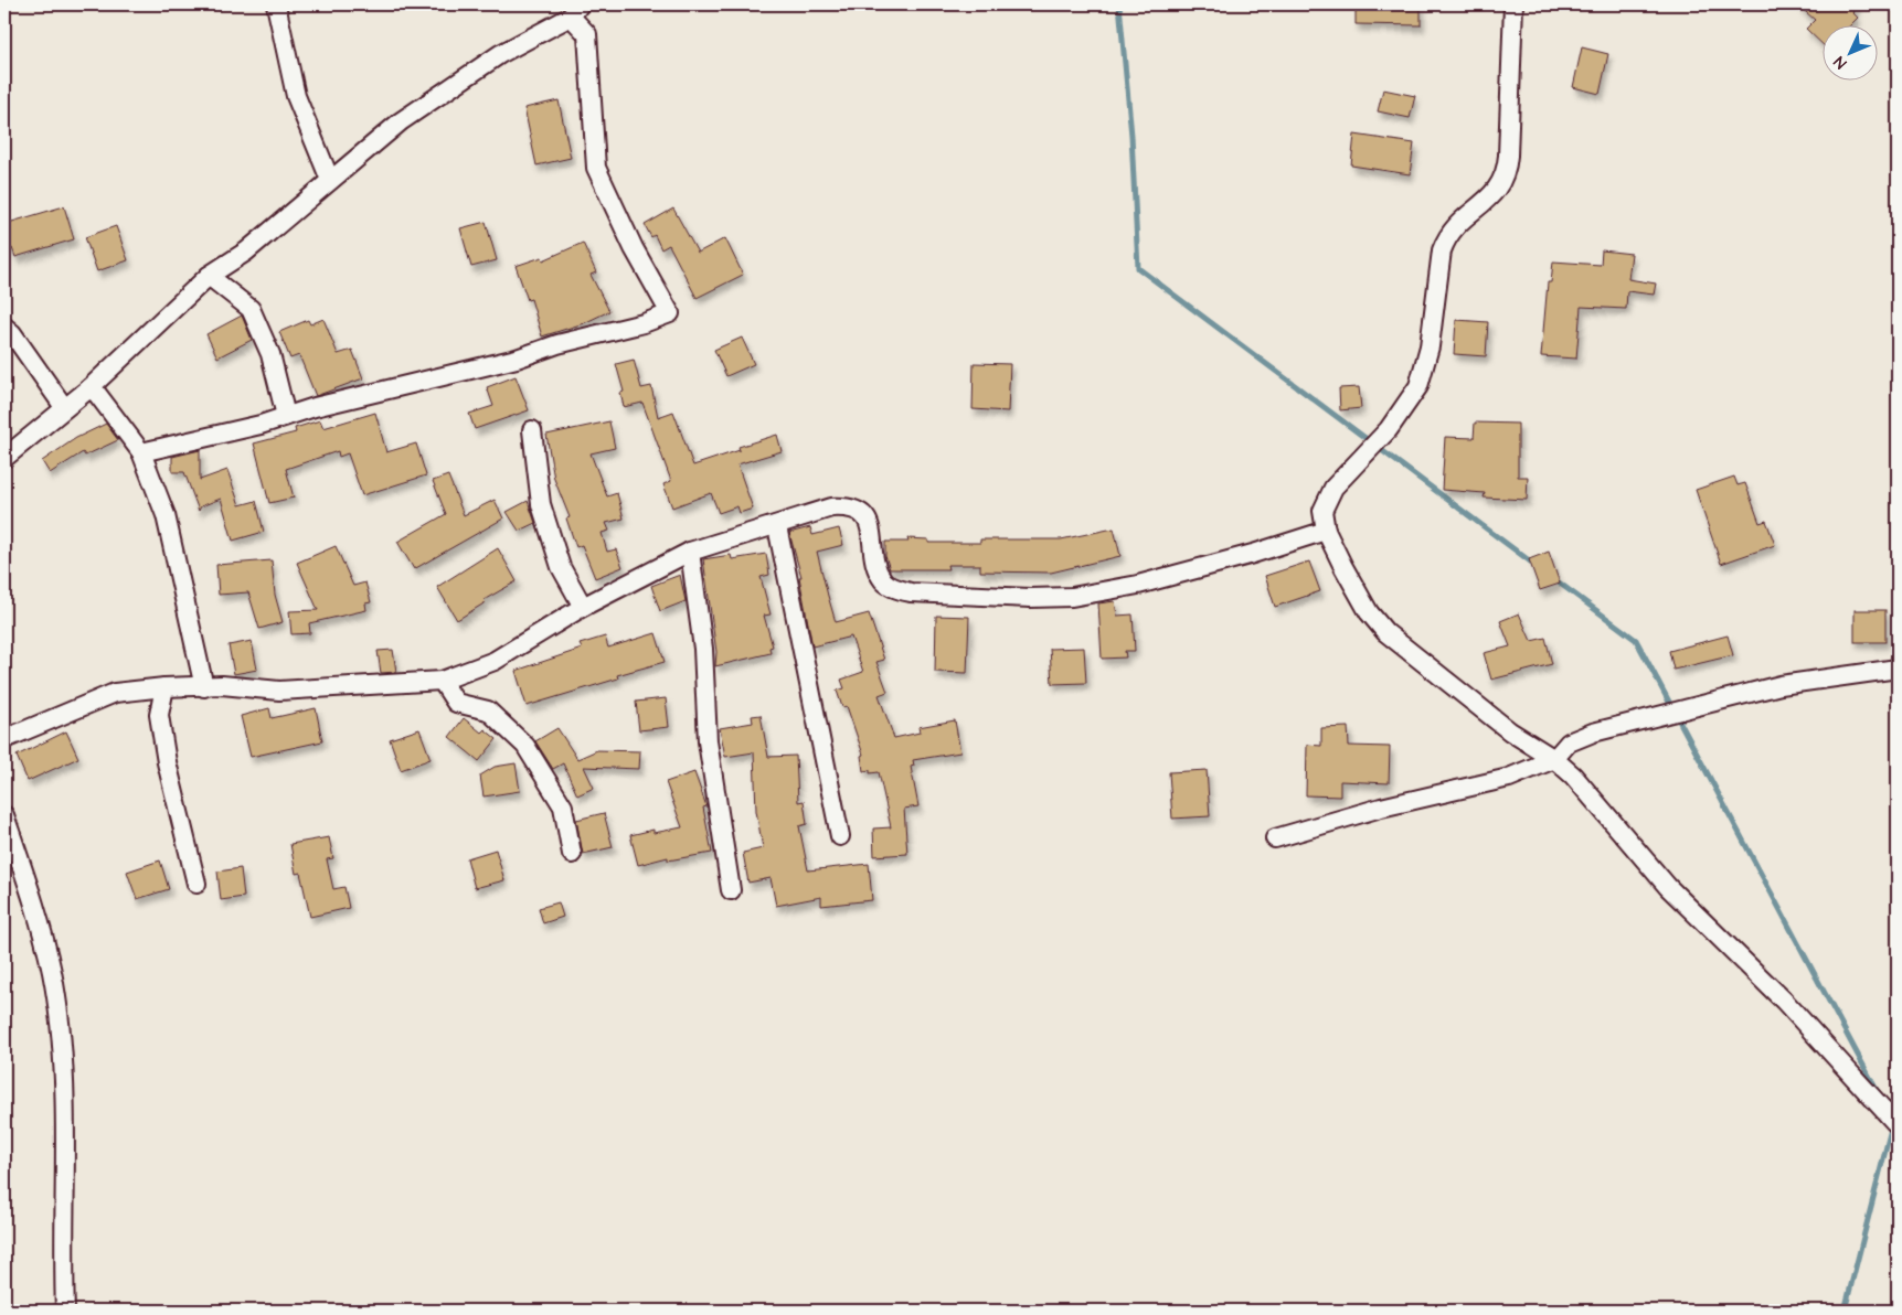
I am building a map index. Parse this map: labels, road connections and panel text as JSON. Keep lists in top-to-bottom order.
{
  "north": "bottom left"
}
